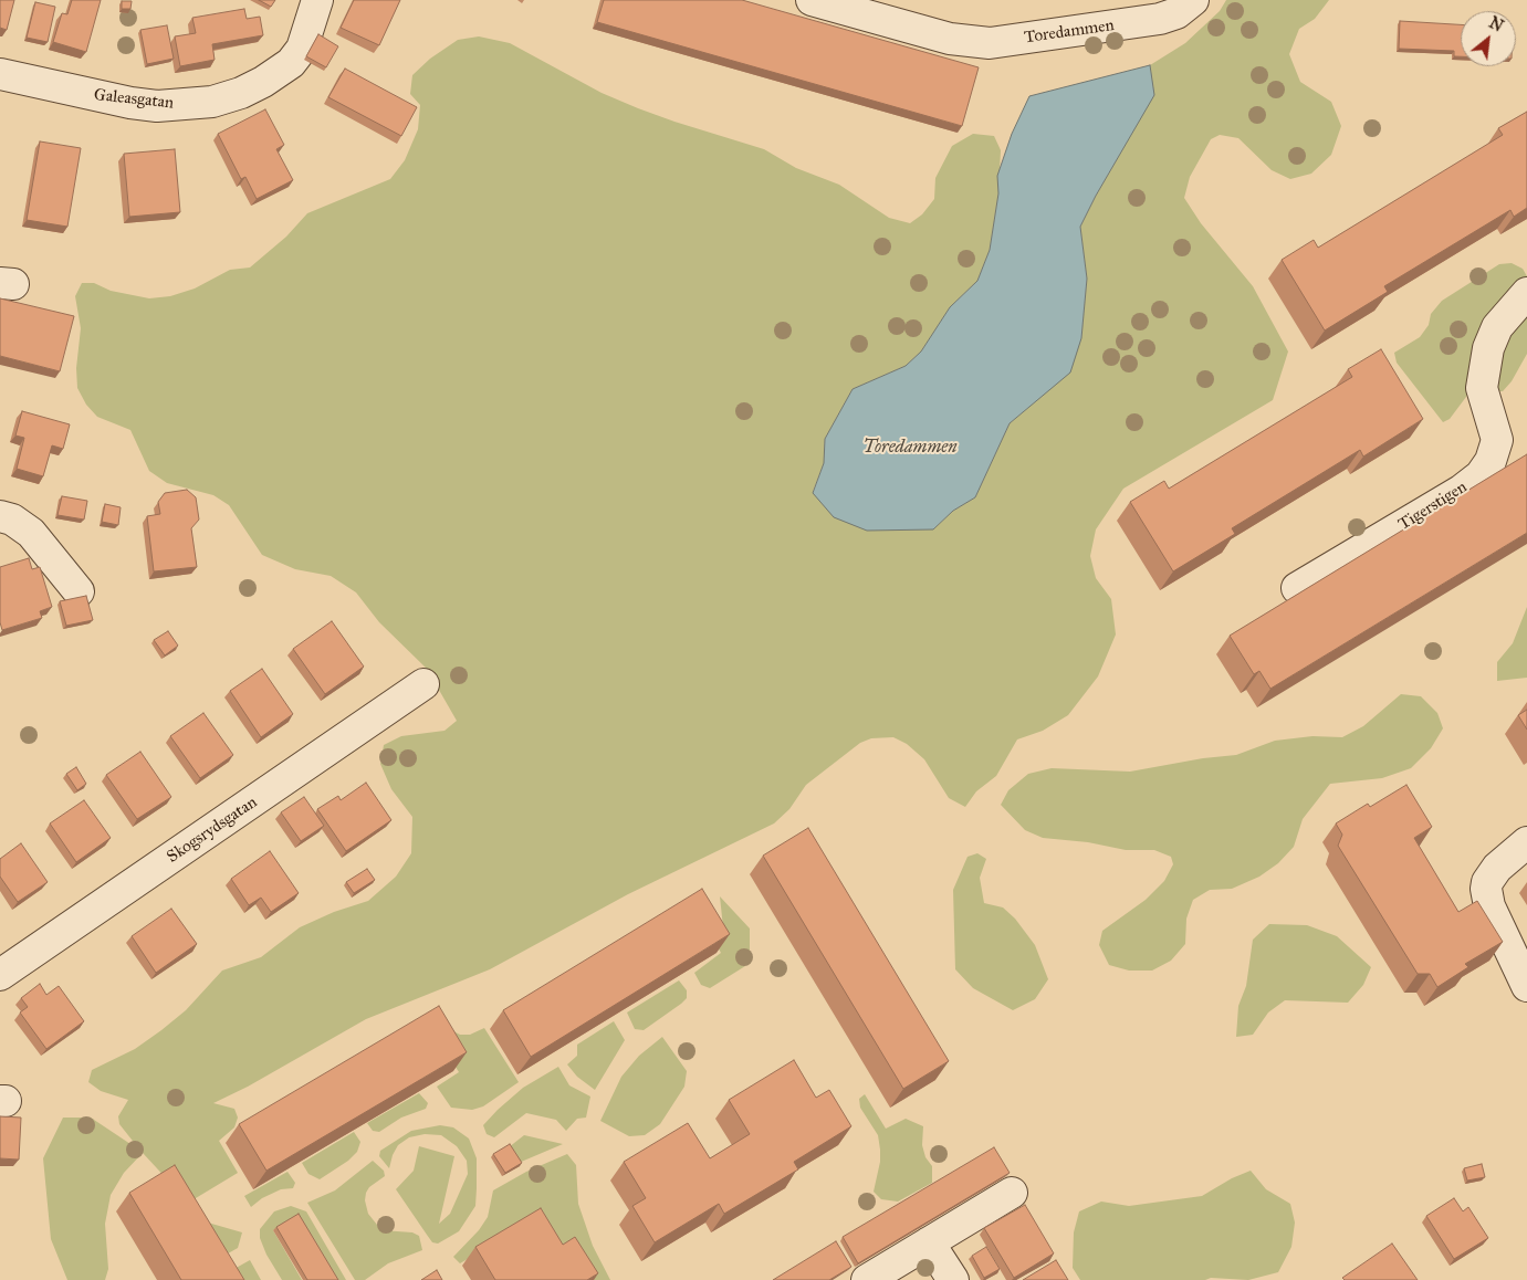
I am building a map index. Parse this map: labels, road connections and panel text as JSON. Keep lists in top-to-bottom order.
{
  "streets": {
    "street": [
      "Toredammen",
      "Galeasgatan",
      "Tigerstigen",
      "Skogsrydsgatan"
    ]
  },
  "water": ["Toredammen"],
  "north": "top right"
}
